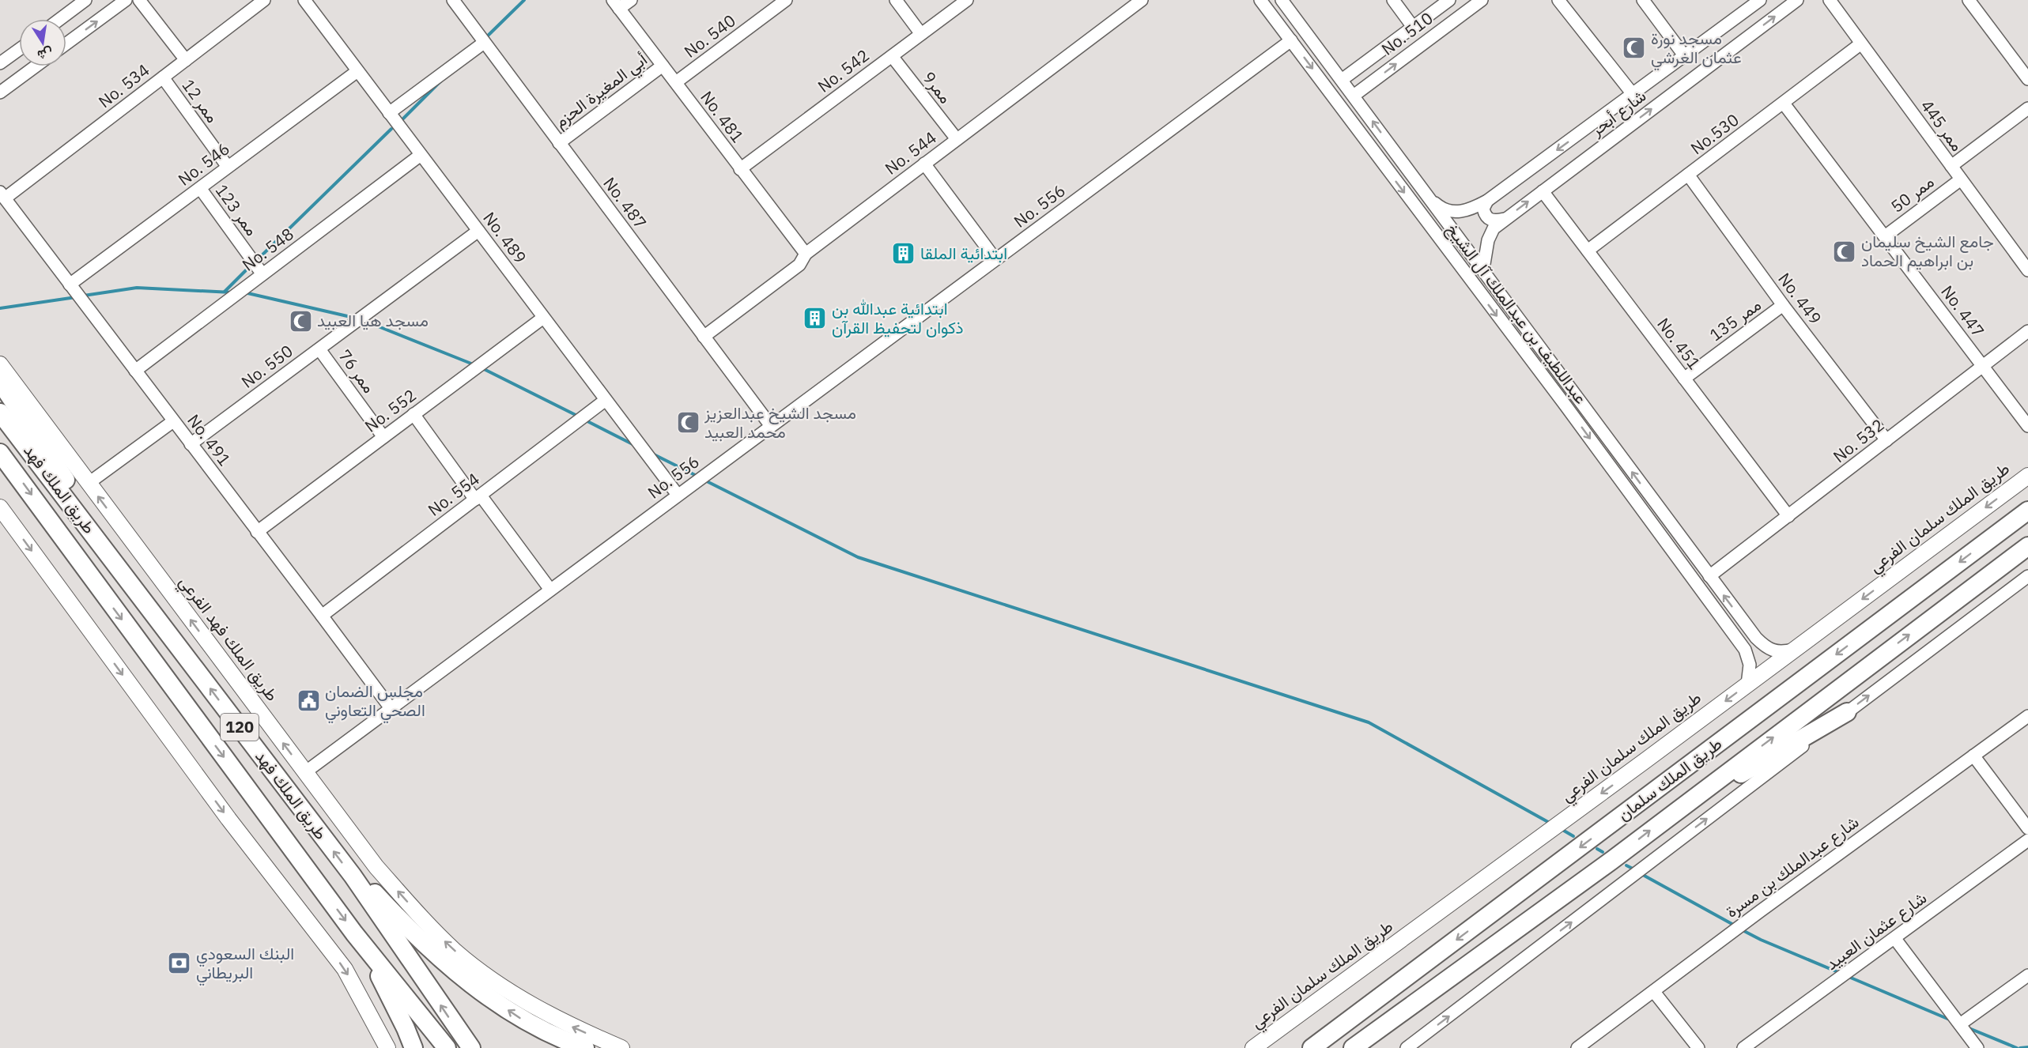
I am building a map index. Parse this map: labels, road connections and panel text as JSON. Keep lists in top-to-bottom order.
{
  "streets": {
    "highway": ["طريق الملك فهد", "120", "طريق الملك سلمان"],
    "main road": ["طريق الملك سلمان الفرعي", "طريق الملك فهد الفرعي"],
    "street": [
      "No. 510",
      "No. 540",
      "No. 542",
      "No. 534",
      "ممر9",
      "أبي المغيرة الحزم",
      "ممر 12",
      "شارع أبحر",
      "No. 481",
      "ممر 445",
      "No.530",
      "No. 544",
      "No. 546",
      "ممر 50",
      "No. 487",
      "No. 556",
      "ممر 123",
      "No. 489",
      "No. 548",
      "No. 449",
      "No. 447",
      "عبداللطيف بن عبدالملك آل الشيخ",
      "ممر 135",
      "No. 451",
      "No. 550",
      "ممر 76",
      "No. 552",
      "No. 491",
      "No. 532",
      "No. 554",
      "شارع عبدالملك بن مسرة",
      "شارع عثمان العبيد"
    ]
  },
  "crossings": [
    ["No. 510", "عبداللطيف بن عبدالملك آل الشيخ"],
    ["No. 540", "No. 481"],
    ["No. 542", "ممر9"],
    ["No. 542", "No. 481"],
    ["No. 534", "ممر 12"],
    ["No. 534", "No. 491"],
    ["ممر9", "No. 544"],
    ["أبي المغيرة الحزم", "No. 481"],
    ["أبي المغيرة الحزم", "No. 487"],
    ["ممر 12", "No. 546"],
    ["شارع أبحر", "عبداللطيف بن عبدالملك آل الشيخ"],
    ["شارع أبحر", "No. 451"],
    ["No. 481", "No. 544"],
    ["ممر 445", "No.530"],
    ["ممر 445", "ممر 50"],
    ["No.530", "No. 449"],
    ["No.530", "No. 447"],
    ["No.530", "No. 451"],
    ["No. 544", "No. 487"],
    ["No. 546", "ممر 123"],
    ["No. 546", "No. 489"],
    ["No. 546", "No. 491"],
    ["ممر 50", "No. 447"],
    ["No. 487", "No. 556"],
    ["No. 556", "No. 489"],
    ["No. 556", "عبداللطيف بن عبدالملك آل الشيخ"],
    ["No. 556", "No. 491"],
    ["No. 556", "طريق الملك فهد الفرعي"],
    ["ممر 123", "No. 548"],
    ["No. 489", "No. 548"],
    ["No. 489", "No. 550"],
    ["No. 489", "No. 552"],
    ["No. 489", "No. 554"],
    ["No. 548", "No. 491"],
    ["No. 449", "ممر 135"],
    ["No. 449", "No. 532"],
    ["No. 447", "No. 532"],
    ["عبداللطيف بن عبدالملك آل الشيخ", "No. 532"],
    ["عبداللطيف بن عبدالملك آل الشيخ", "طريق الملك سلمان الفرعي"],
    ["ممر 135", "No. 451"],
    ["No. 451", "No. 532"],
    ["No. 550", "ممر 76"],
    ["No. 550", "No. 491"],
    ["ممر 76", "No. 552"],
    ["No. 552", "No. 491"],
    ["No. 491", "No. 554"]
  ],
  "one_way": ["طريق الملك سلمان الفرعي"],
  "places": {
    "mosque": [
      "مسجد نورة عثمان الغرشي",
      "جامع الشيخ سليمان بن ابراهيم الحماد",
      "مسجد هيا العبيد",
      "مسجد الشيخ عبدالعزيز محمد العبيد"
    ],
    "building": ["ابتدائية الملقا", "ابتدائية عبدالله بن ذكوان لتحفيظ القرآن"],
    "public building": ["مجلس الضمان الصحي التعاوني"],
    "bank": ["البنك السعودي البريطاني"]
  },
  "north": "bottom"
}
